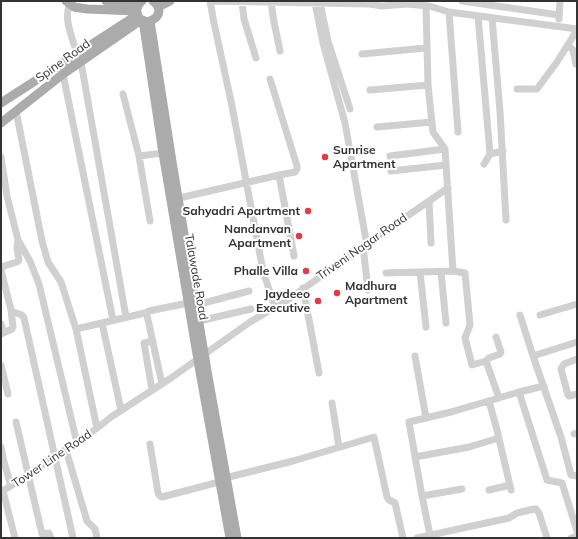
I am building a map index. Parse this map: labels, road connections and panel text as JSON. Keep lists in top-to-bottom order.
{
  "streets": {
    "main road": ["Spine Road", "Talawade Road"],
    "street": ["Triveni Nagar Road", "Tower Line Road"]
  },
  "crossings": [
    ["Spine Road", "Talawade Road"],
    ["Triveni Nagar Road", "Talawade Road"],
    ["Triveni Nagar Road", "Tower Line Road"]
  ],
  "places": [
    "Sunrise Apartment",
    "Sahyadri Apartment",
    "Nandanvan Apartment",
    "Phalle Villa",
    "Madhura Apartment",
    "Jaydeeo Executive"
  ]
}
